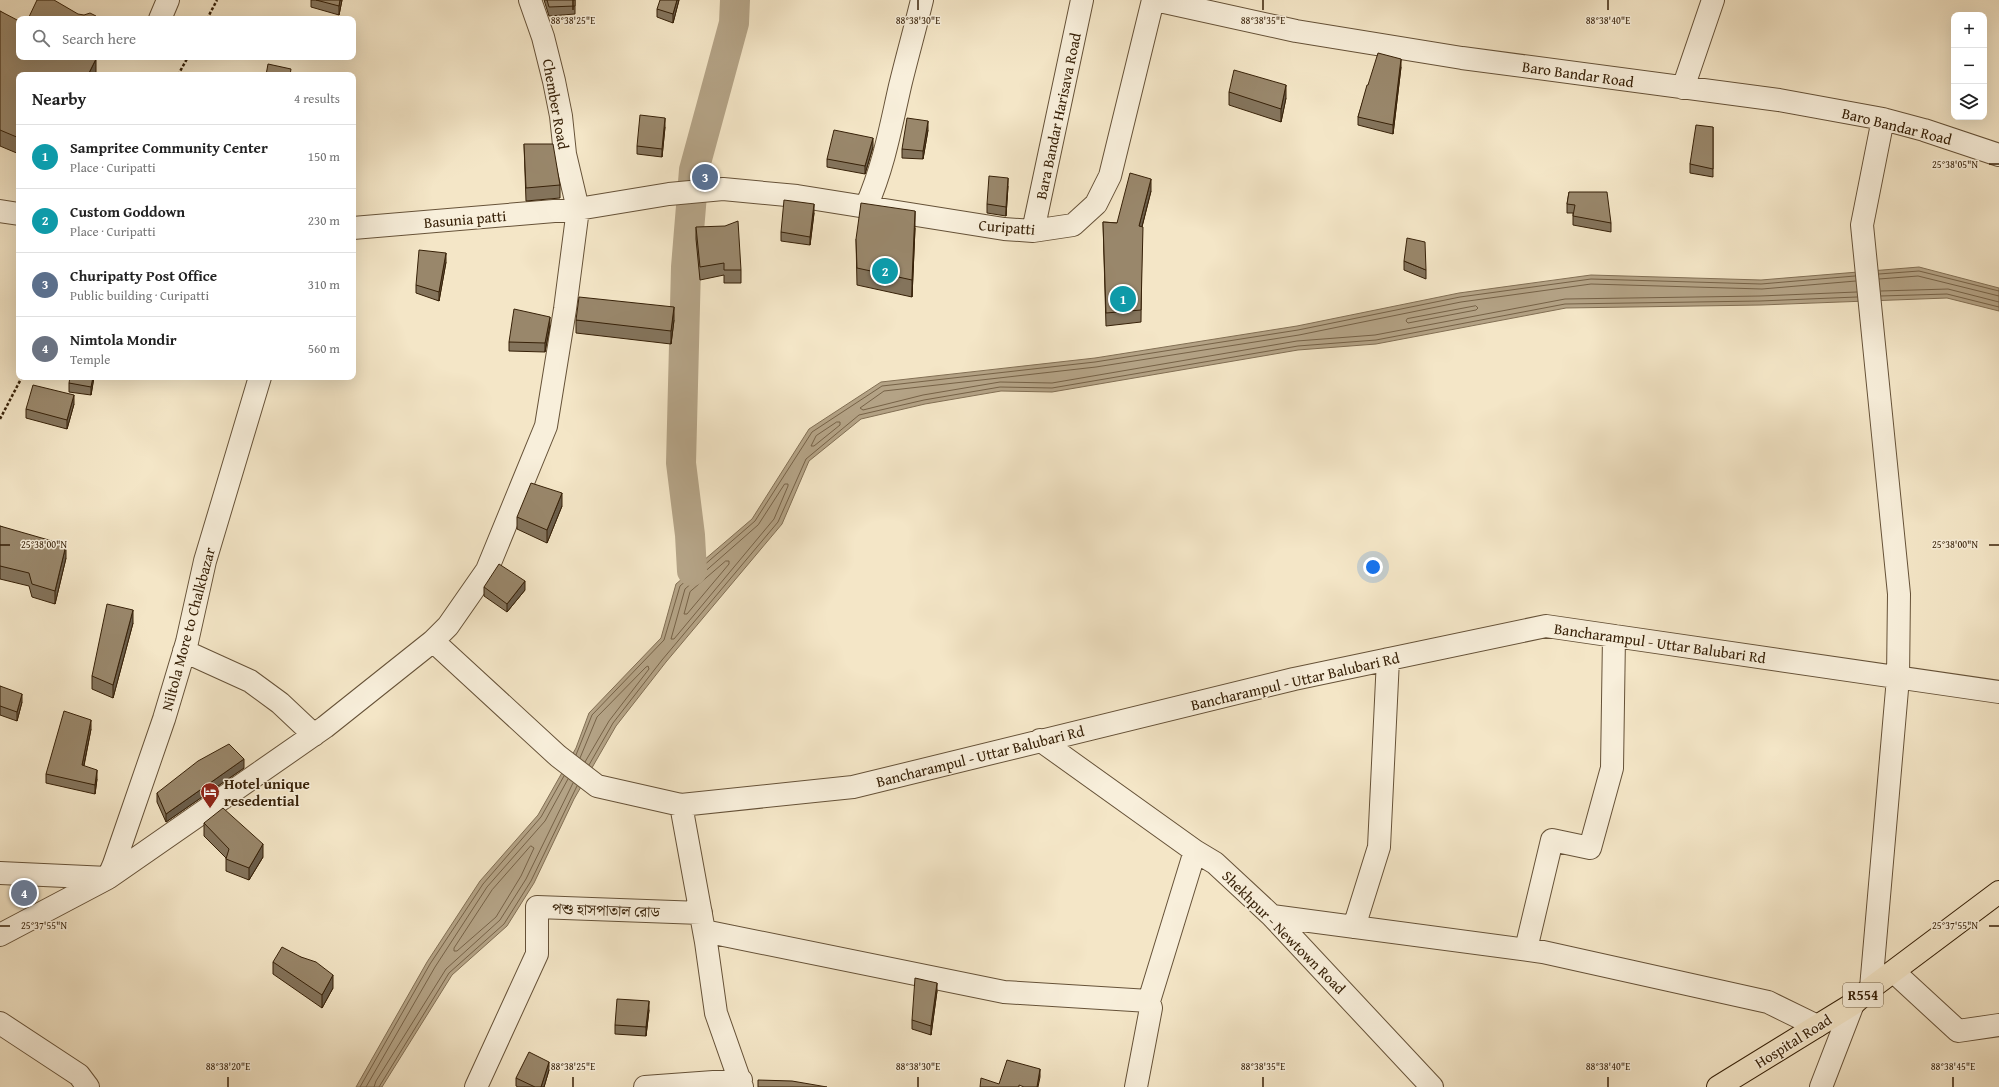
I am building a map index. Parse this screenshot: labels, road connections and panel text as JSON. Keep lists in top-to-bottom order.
{
  "streets": {
    "main road": ["R554", "Hospital Road"],
    "street": [
      "Baro Bandar Road",
      "Chember Road",
      "Bara Bandar Harisava Road",
      "Basunia patti",
      "Curipatti",
      "Niltola More to Chalkbazar",
      "Bancharampul - Uttar Balubari Rd",
      "পশু হাসপাতাল রোড",
      "Shekhpur - Newtown Road"
    ]
  },
  "crossings": [
    ["Baro Bandar Road", "Curipatti"],
    ["Chember Road", "Basunia patti"],
    ["Bara Bandar Harisava Road", "Curipatti"],
    ["Basunia patti", "Curipatti"],
    ["Bancharampul - Uttar Balubari Rd", "Shekhpur - Newtown Road"]
  ],
  "places": {
    "hotel": ["Hotel unique resedential"]
  },
  "page": {
    "map_buttons": ["+", "−"],
    "search": "Search here",
    "heading": ["Nearby", "4 results"],
    "list": [
      {
        "mark": "1",
        "name": "Sampritee Community Center",
        "note": "Place · Curipatti",
        "value": "150 m"
      },
      {
        "mark": "2",
        "name": "Custom Goddown",
        "note": "Place · Curipatti",
        "value": "230 m"
      },
      {
        "mark": "3",
        "name": "Churipatty Post Office",
        "note": "Public building · Curipatti",
        "value": "310 m"
      },
      {
        "mark": "4",
        "name": "Nimtola Mondir",
        "note": "Temple",
        "value": "560 m"
      }
    ],
    "pins": [
      "3",
      "2",
      "1",
      "4"
    ]
  },
  "coordinates": [
    "88°38'25\"E",
    "88°38'30\"E",
    "88°38'35\"E",
    "88°38'40\"E",
    "25°38'05\"N",
    "25°38'00\"N",
    "25°37'55\"N",
    "88°38'20\"E",
    "88°38'45\"E"
  ]
}
